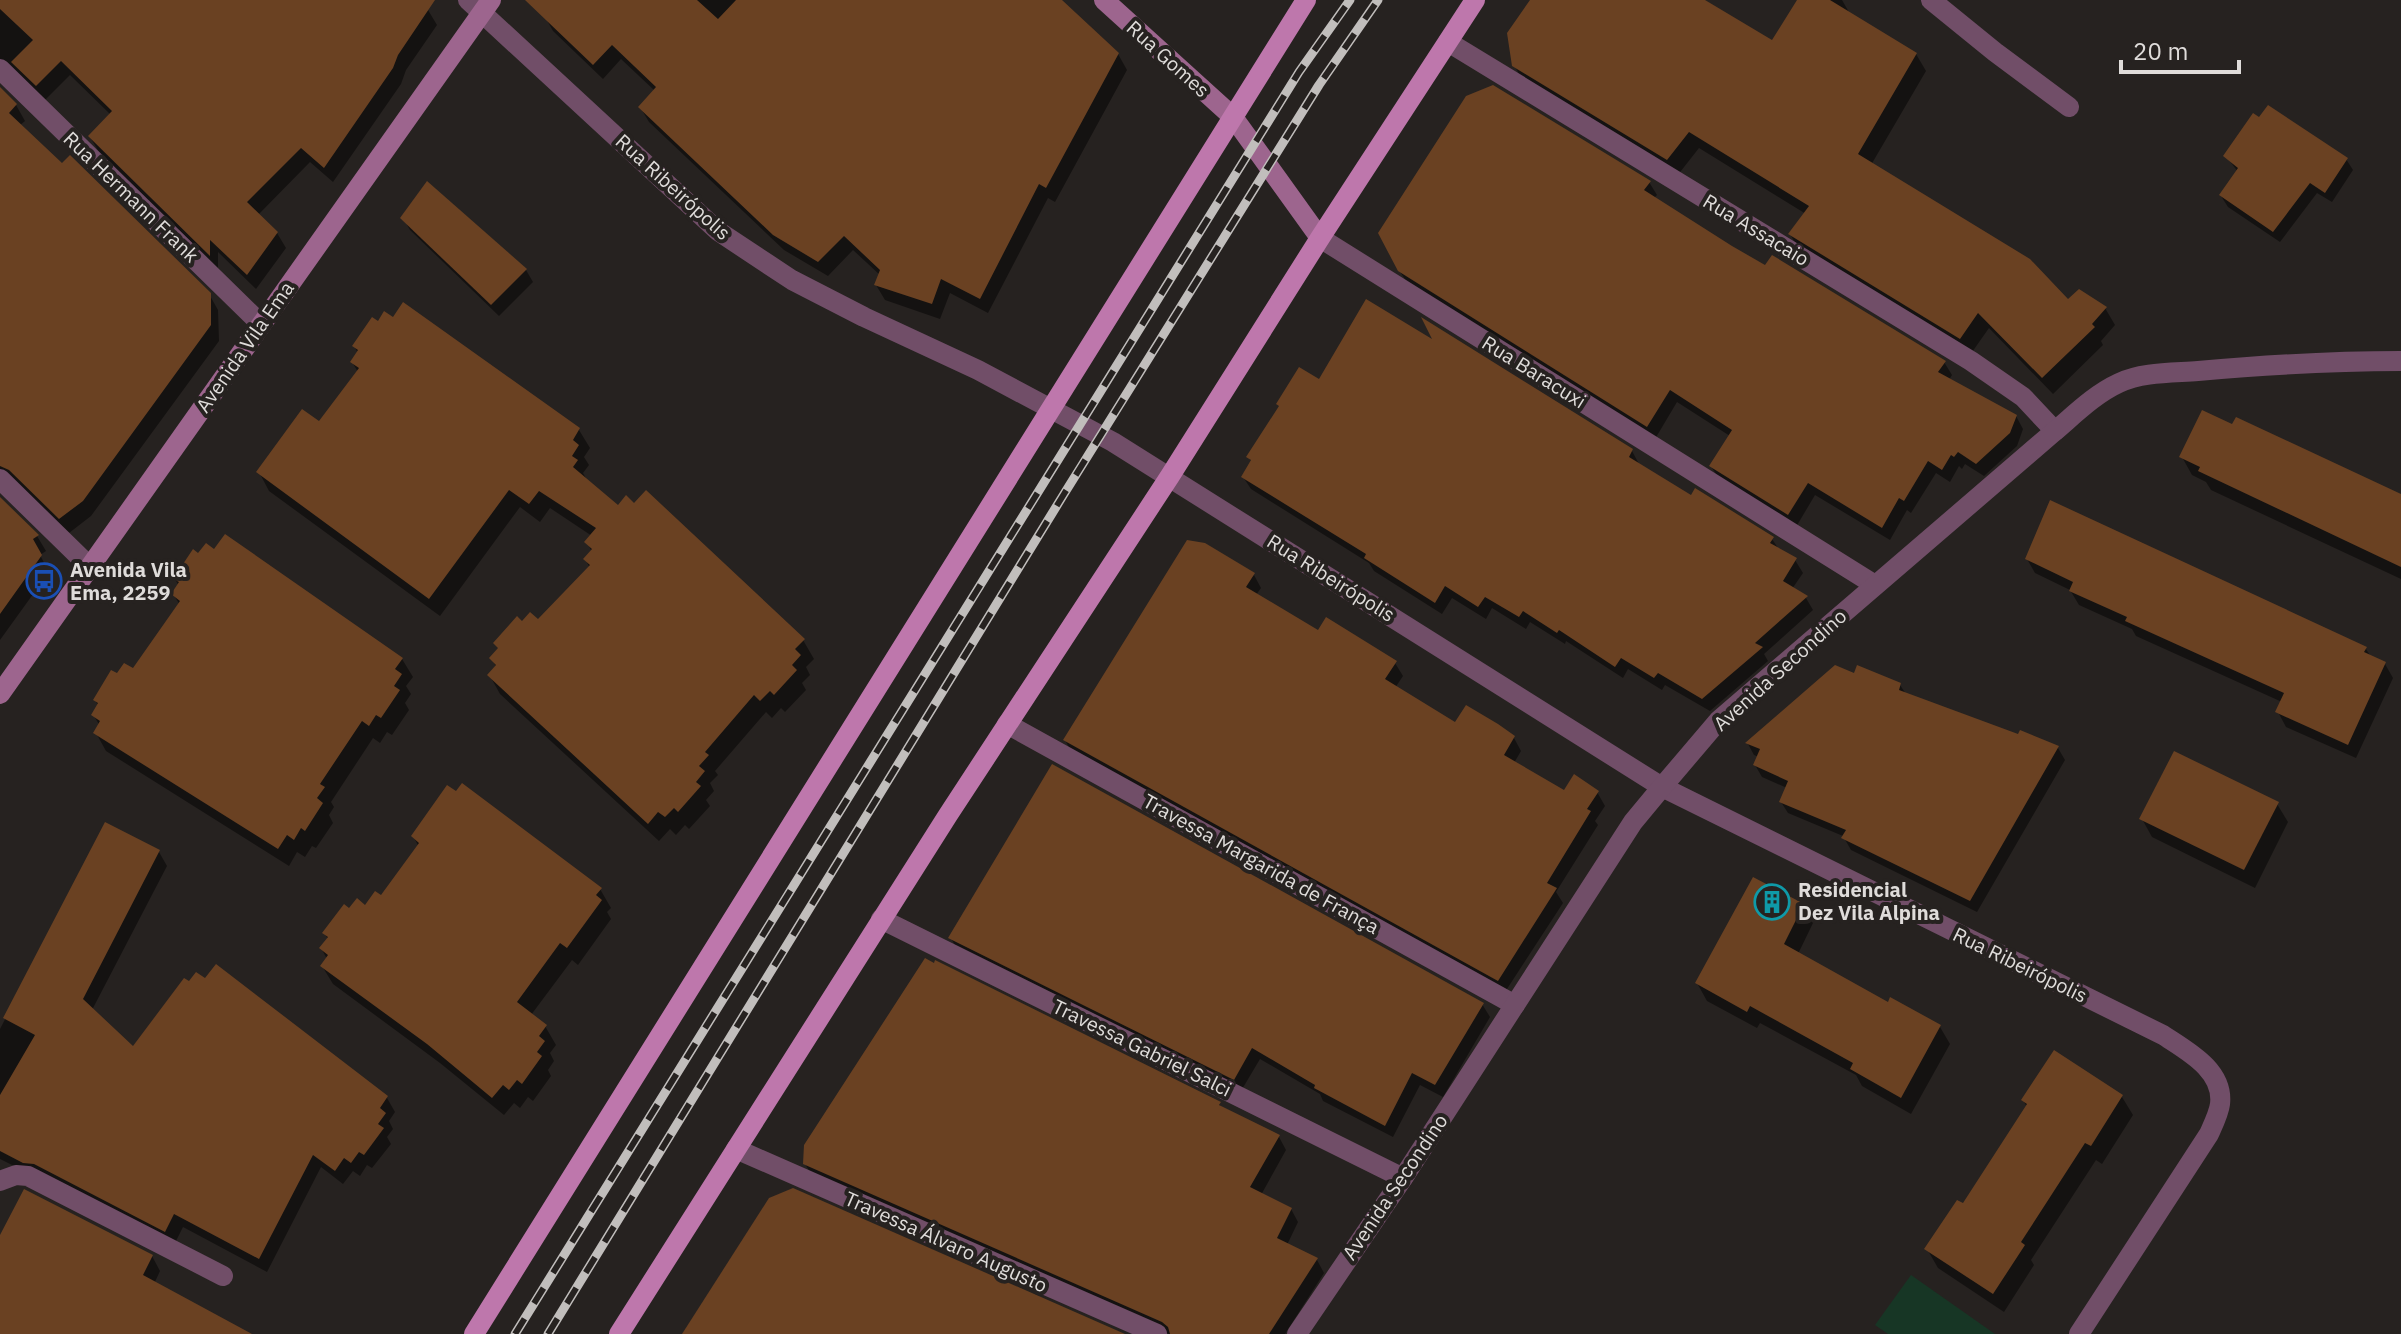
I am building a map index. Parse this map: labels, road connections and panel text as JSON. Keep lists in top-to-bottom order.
{
  "streets": {
    "main road": ["Rua Gomes", "Avenida Vila Ema", "Rua Baracuxi"],
    "street": [
      "Rua Ribeirópolis",
      "Rua Hermann Frank",
      "Rua Assacaio",
      "Avenida Secondino",
      "Travessa Margarida de França",
      "Travessa Gabriel Salci",
      "Travessa Álvaro Augusto"
    ]
  },
  "crossings": [
    ["Rua Gomes", "Rua Baracuxi"],
    ["Rua Ribeirópolis", "Avenida Vila Ema"],
    ["Rua Ribeirópolis", "Avenida Secondino"],
    ["Rua Hermann Frank", "Avenida Vila Ema"],
    ["Rua Assacaio", "Avenida Secondino"],
    ["Rua Baracuxi", "Avenida Secondino"],
    ["Avenida Secondino", "Travessa Margarida de França"],
    ["Avenida Secondino", "Travessa Gabriel Salci"]
  ],
  "places": {
    "bus stop": ["Avenida Vila Ema, 2259"],
    "building": ["Residencial Dez Vila Alpina"]
  },
  "scale_bar": "20 m"
}
